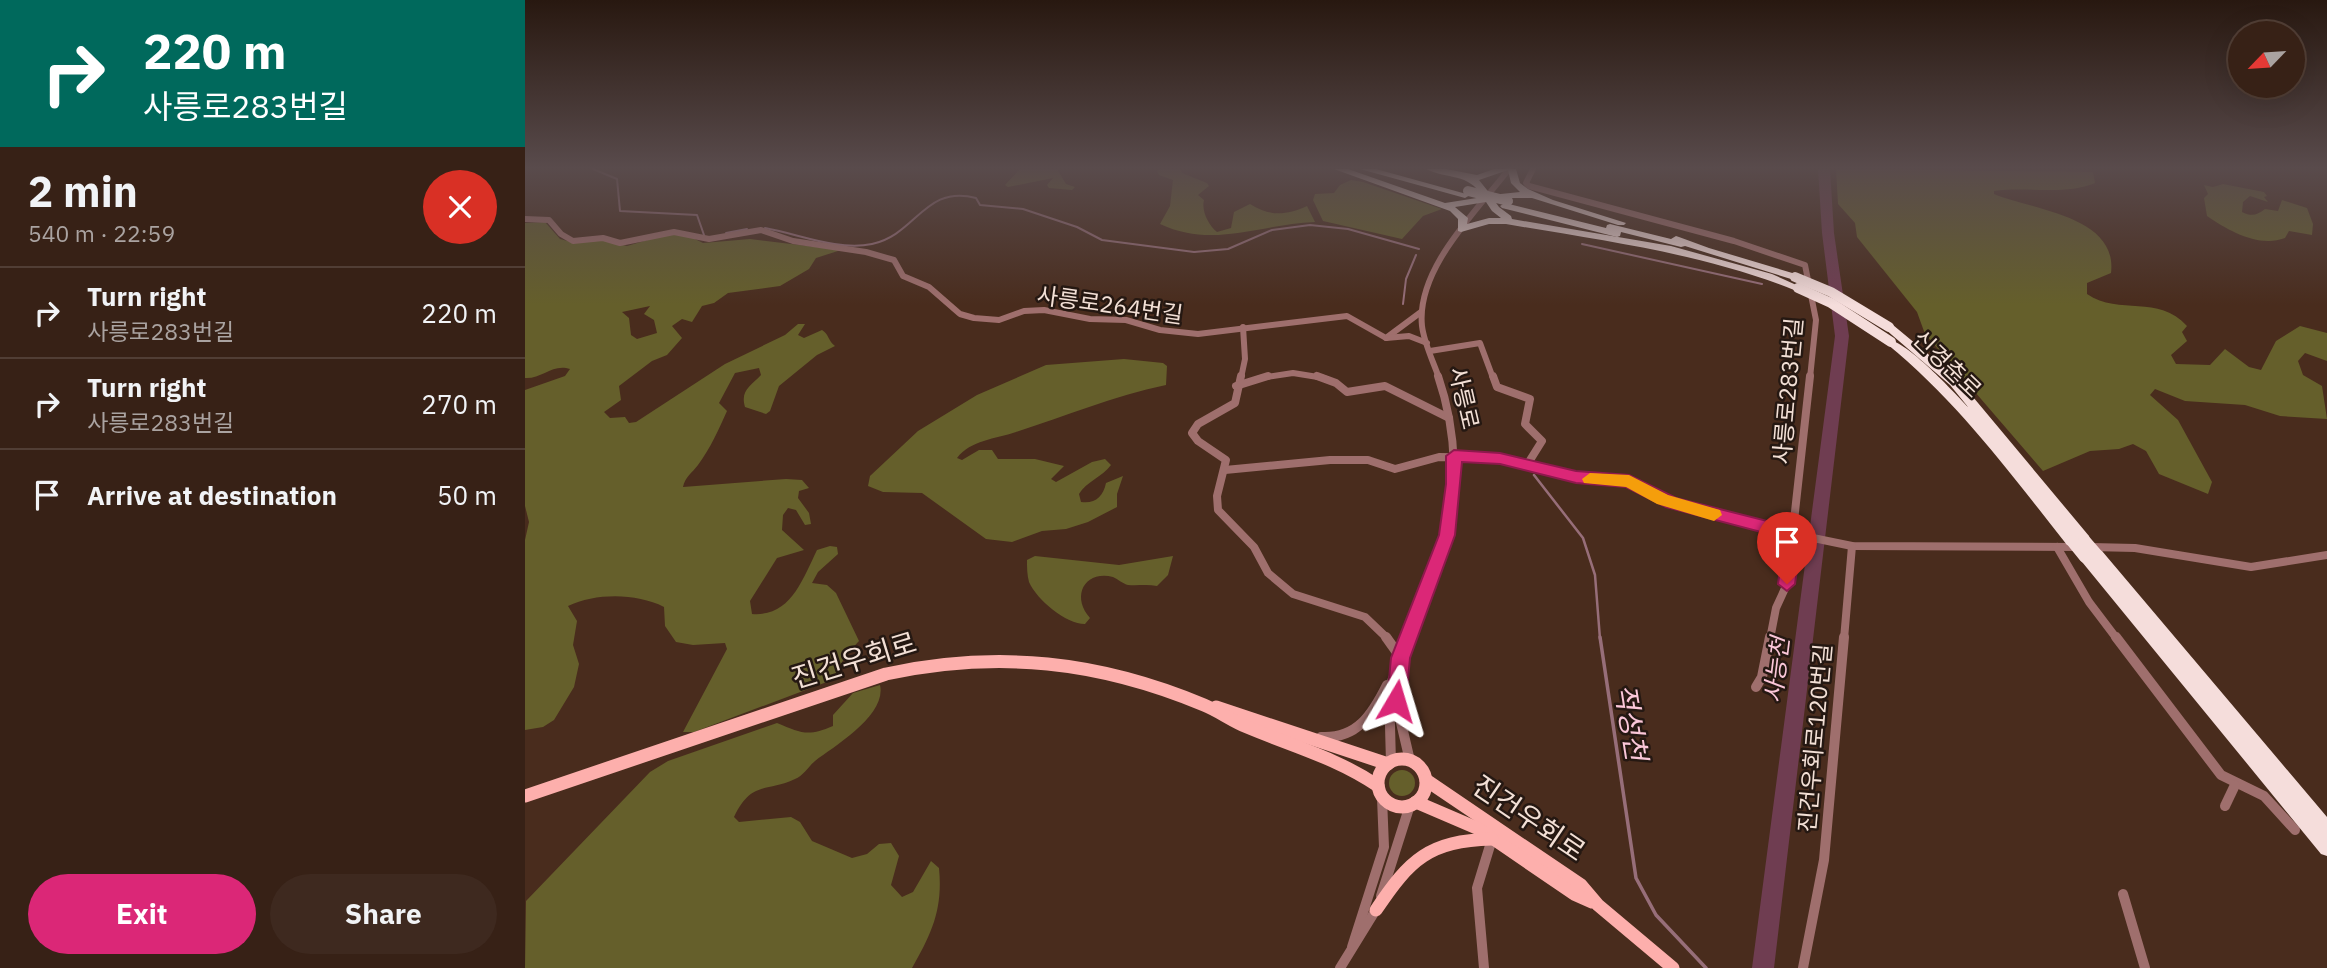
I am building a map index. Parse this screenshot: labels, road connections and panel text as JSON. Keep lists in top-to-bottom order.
{
  "streets": {
    "highway": ["신경춘로"],
    "main road": ["진건우회로"],
    "street": [
      "사릉로264번길",
      "사릉로283번길",
      "사릉로",
      "진건우회로120번길"
    ]
  },
  "crossings": [
    ["사릉로", "진건우회로"]
  ],
  "water": ["사능천", "적성천"],
  "north": "bottom left",
  "page": {
    "turn": ["220 m", "사릉로283번길"],
    "heading": ["2 min", "540 m · 22:59"],
    "list": [
      {
        "name": "Turn right",
        "note": "사릉로283번길",
        "value": "220 m"
      },
      {
        "name": "Turn right",
        "note": "사릉로283번길",
        "value": "270 m"
      },
      {
        "name": "Arrive at destination",
        "value": "50 m"
      }
    ],
    "buttons": ["Exit", "Share"]
  }
}
